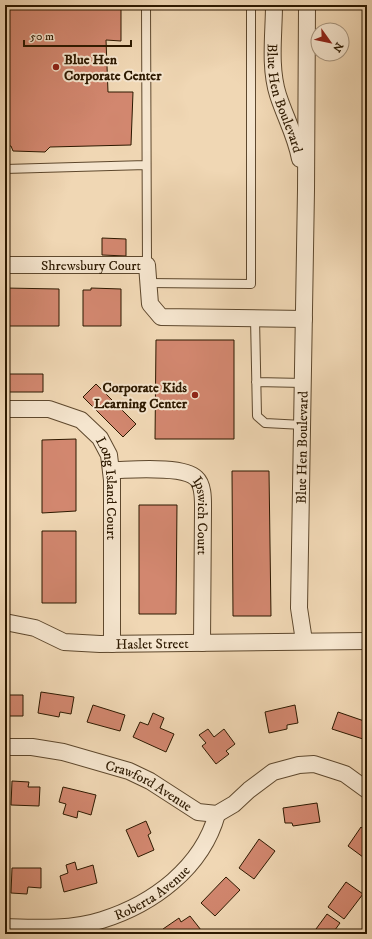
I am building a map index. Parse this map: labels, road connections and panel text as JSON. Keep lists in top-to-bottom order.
{
  "streets": {
    "street": [
      "Blue Hen Boulevard",
      "Shrewsbury Court",
      "Long Island Court",
      "Ipswich Court",
      "Haslet Street",
      "Crawford Avenue",
      "Roberta Avenue"
    ]
  },
  "crossings": [
    ["Blue Hen Boulevard", "Shrewsbury Court"],
    ["Blue Hen Boulevard", "Haslet Street"],
    ["Long Island Court", "Ipswich Court"],
    ["Long Island Court", "Haslet Street"],
    ["Ipswich Court", "Haslet Street"],
    ["Crawford Avenue", "Roberta Avenue"]
  ],
  "places": ["Blue Hen Corporate Center", "Corporate Kids Learning Center"],
  "scale_bar": "50 m",
  "north": "bottom right"
}
